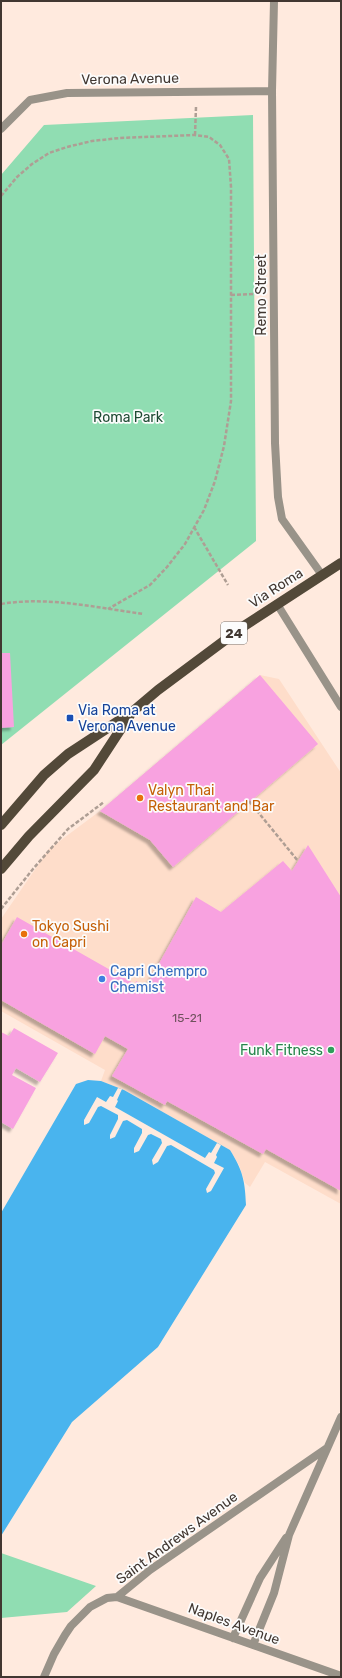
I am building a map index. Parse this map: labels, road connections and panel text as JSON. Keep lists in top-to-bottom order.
{
  "streets": {
    "main road": ["Via Roma", "24"],
    "street": [
      "Verona Avenue",
      "Remo Street",
      "Saint Andrews Avenue",
      "Naples Avenue"
    ]
  },
  "crossings": [
    ["Verona Avenue", "Remo Street"],
    ["Remo Street", "Via Roma"],
    ["Saint Andrews Avenue", "Naples Avenue"]
  ],
  "parks": ["Roma Park"],
  "places": {
    "transit": ["Via Roma at Verona Avenue"],
    "other": [
      "Valyn Thai Restaurant and Bar",
      "Tokyo Sushi on Capri",
      "Capri Chempro Chemist",
      "Funk Fitness"
    ]
  },
  "house_numbers": ["15-21"]
}
